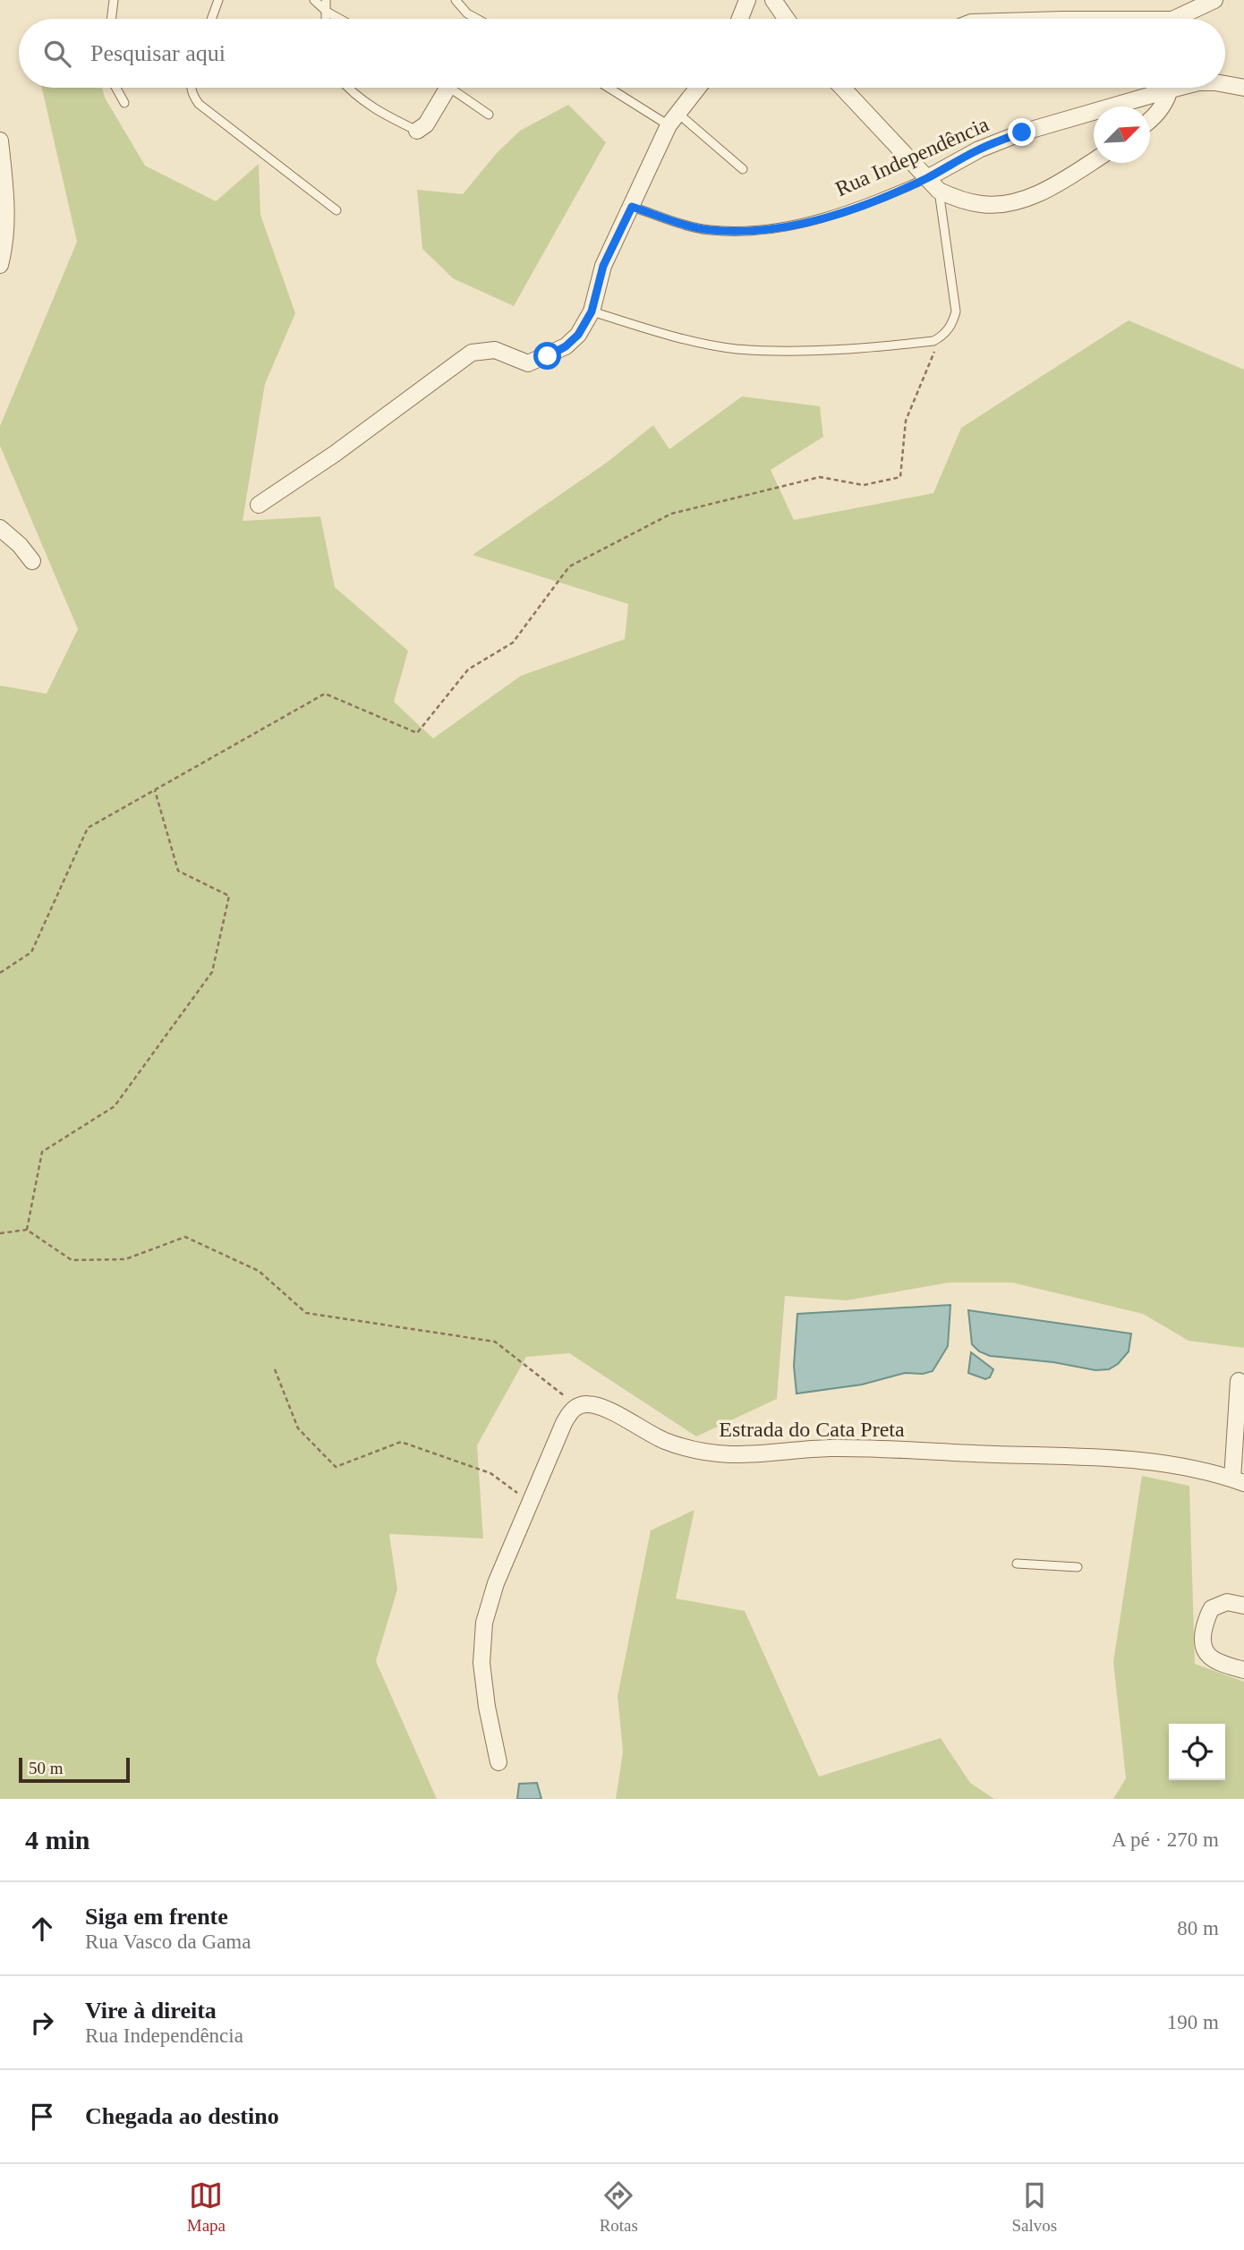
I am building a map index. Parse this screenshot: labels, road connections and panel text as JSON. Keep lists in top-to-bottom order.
{
  "streets": {
    "street": ["Rua Independência", "Estrada do Cata Preta"]
  },
  "scale_bar": "50 m",
  "north": "top right",
  "page": {
    "search": "Pesquisar aqui",
    "scale": "50 m",
    "heading": ["4 min", "A pé · 270 m"],
    "list": [
      ["Siga em frente", "Rua Vasco da Gama", "80 m"],
      ["Vire à direita", "Rua Independência", "190 m"],
      "Chegada ao destino"
    ],
    "nav": ["Mapa", "Rotas", "Salvos"]
  }
}
